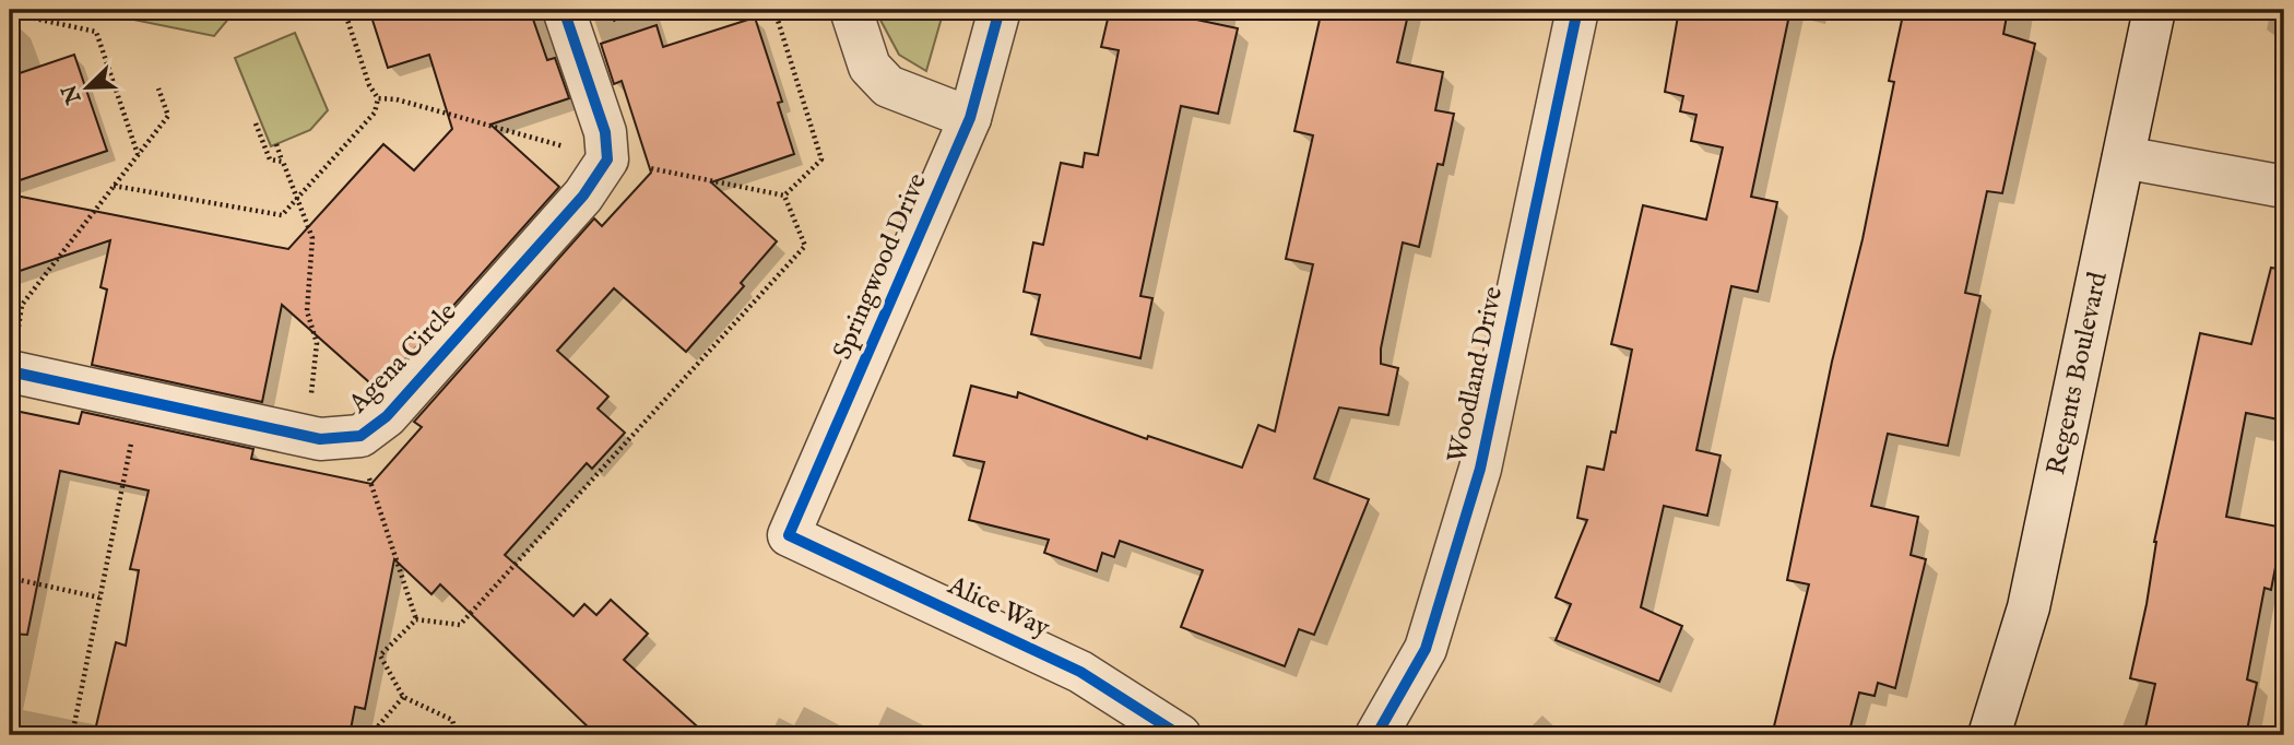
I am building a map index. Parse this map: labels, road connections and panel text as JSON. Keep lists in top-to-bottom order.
{
  "streets": {
    "street": [
      "Springwood Drive",
      "Agena Circle",
      "Regents Boulevard",
      "Woodland Drive",
      "Alice Way"
    ]
  },
  "crossings": [
    ["Springwood Drive", "Alice Way"]
  ],
  "north": "bottom left"
}
